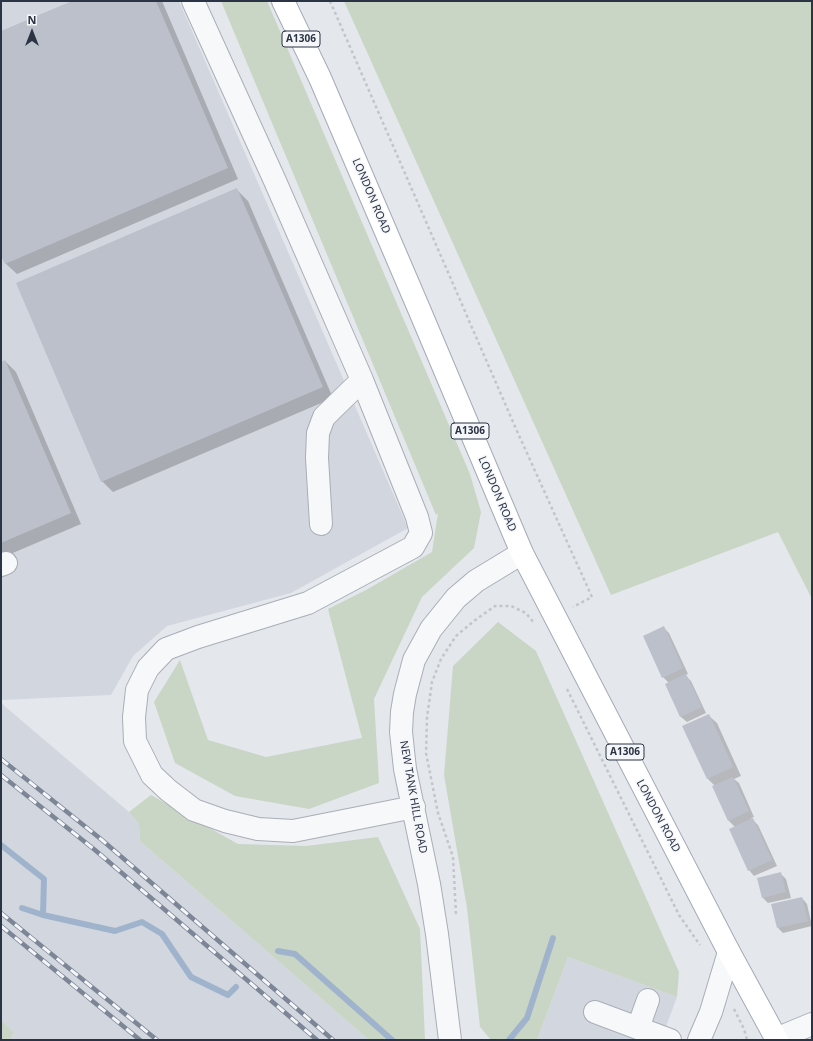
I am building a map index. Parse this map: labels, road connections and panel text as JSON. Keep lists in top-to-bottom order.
{
  "streets": {
    "main road": ["A1306", "LONDON ROAD"],
    "street": ["NEW TANK HILL ROAD"]
  },
  "crossings": [
    ["A1306", "LONDON ROAD"],
    ["LONDON ROAD", "NEW TANK HILL ROAD"]
  ],
  "north": "top"
}
